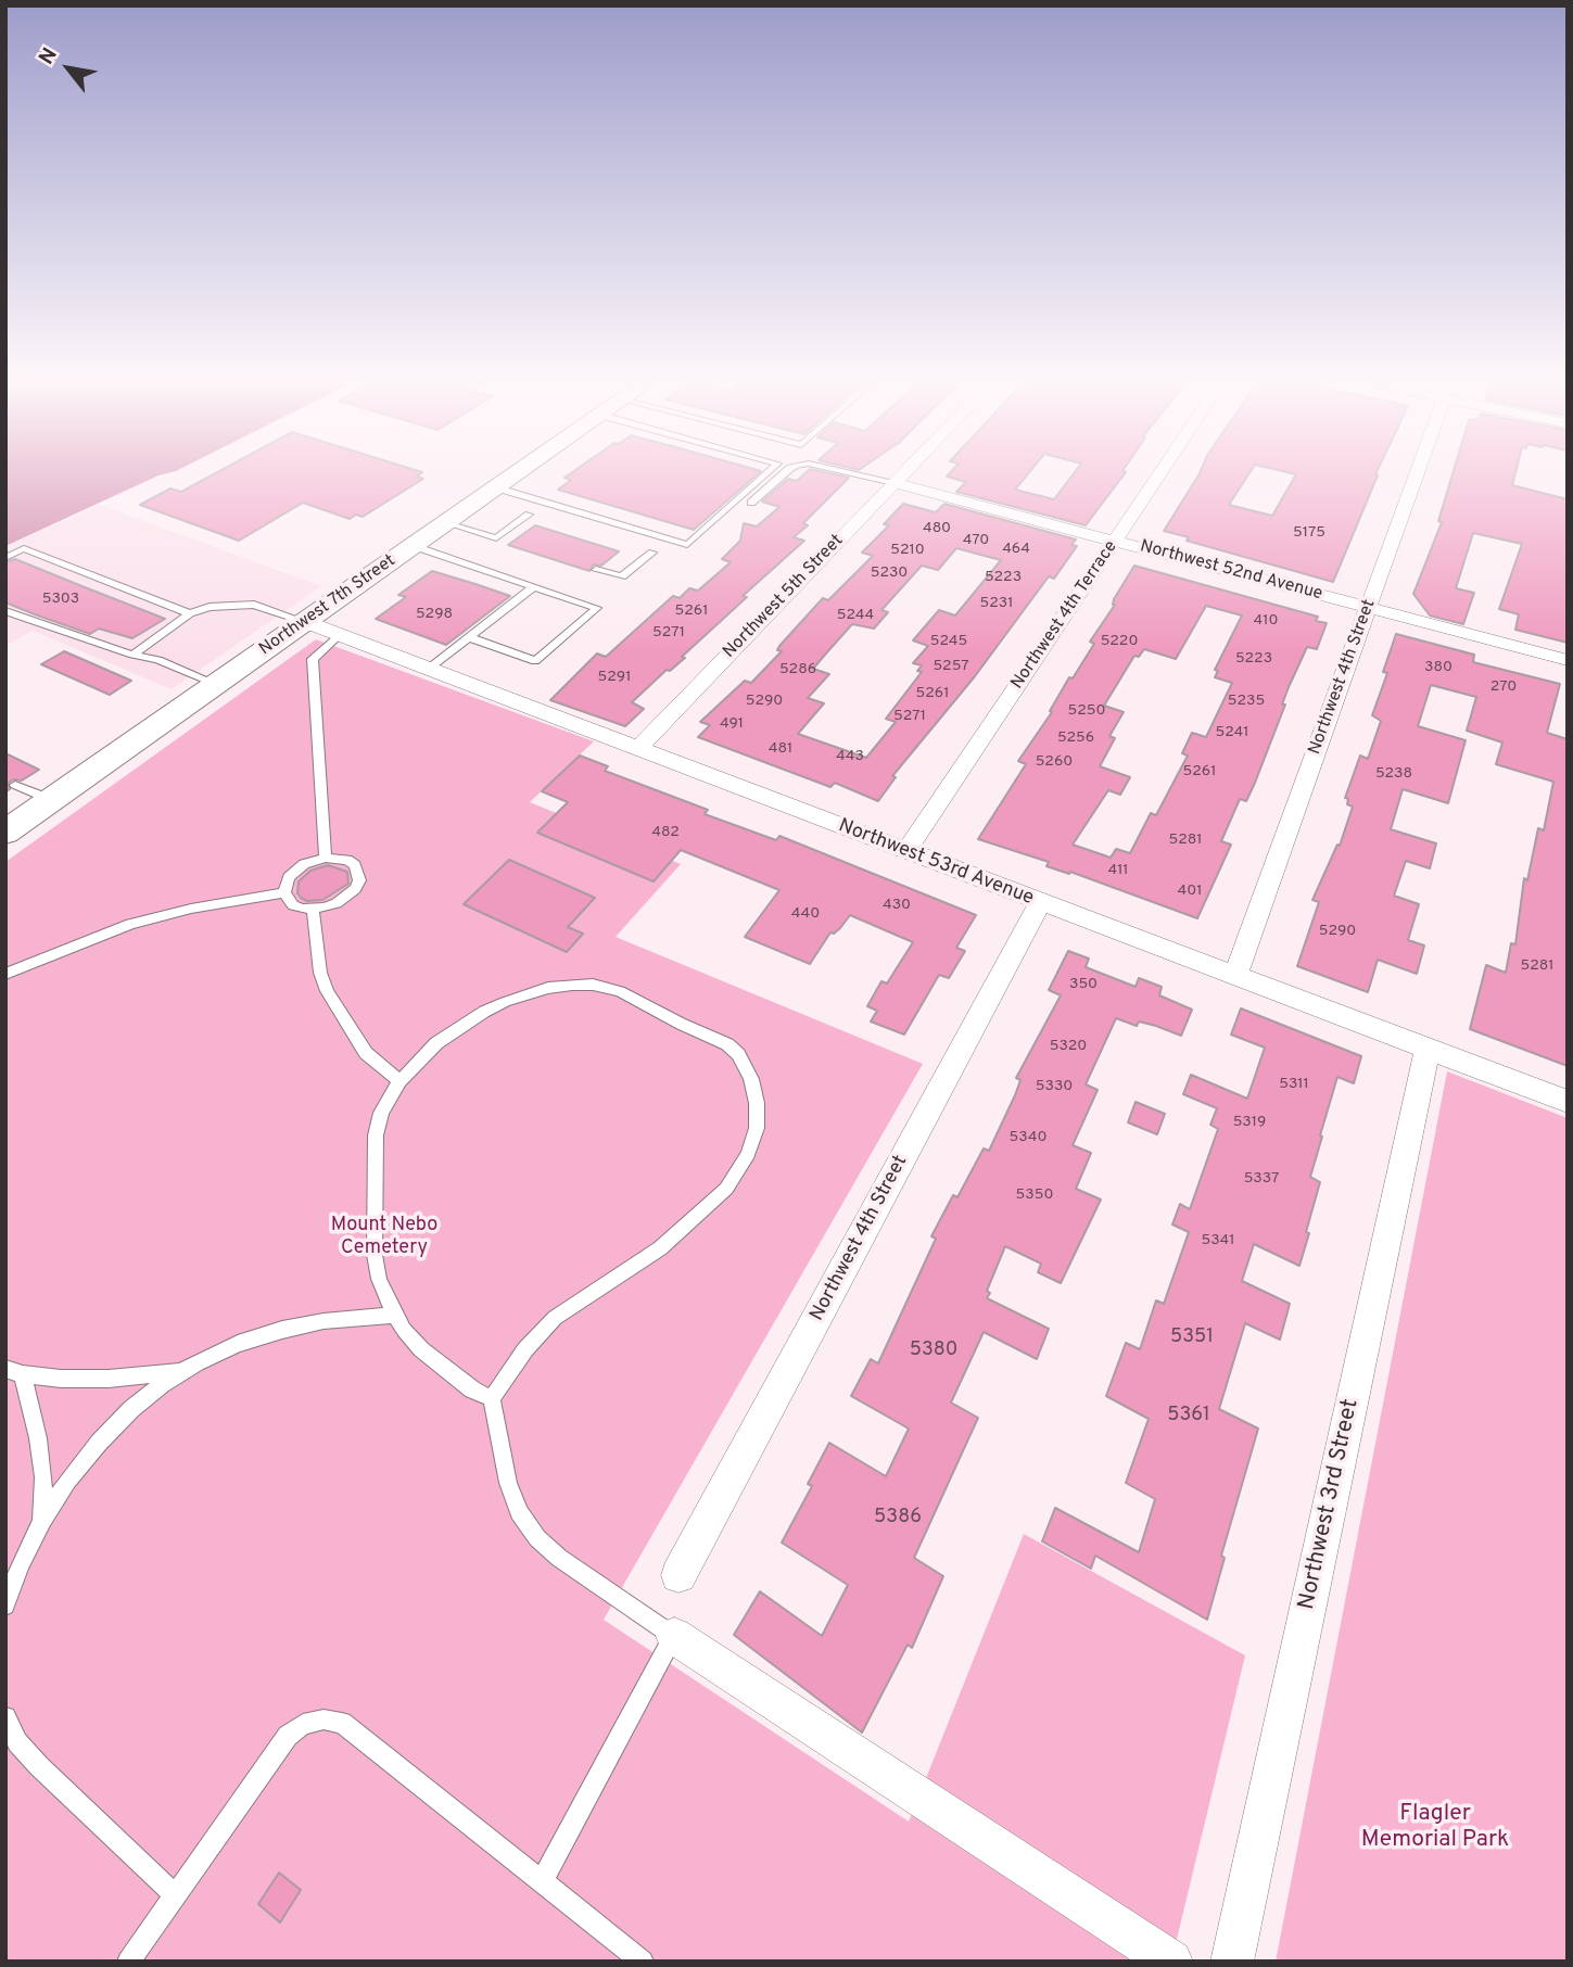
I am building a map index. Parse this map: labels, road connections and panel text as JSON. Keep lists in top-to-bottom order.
{
  "streets": {
    "main road": ["Northwest 7th Street"],
    "street": [
      "Northwest 52nd Avenue",
      "Northwest 5th Street",
      "Northwest 4th Terrace",
      "Northwest 4th Street",
      "Northwest 53rd Avenue",
      "Northwest 3rd Street"
    ]
  },
  "crossings": [
    ["Northwest 52nd Avenue", "Northwest 5th Street"],
    ["Northwest 52nd Avenue", "Northwest 4th Terrace"],
    ["Northwest 52nd Avenue", "Northwest 4th Street"],
    ["Northwest 5th Street", "Northwest 53rd Avenue"],
    ["Northwest 7th Street", "Northwest 53rd Avenue"],
    ["Northwest 4th Terrace", "Northwest 53rd Avenue"],
    ["Northwest 4th Street", "Northwest 53rd Avenue"],
    ["Northwest 53rd Avenue", "Northwest 3rd Street"]
  ],
  "parks": ["Mount Nebo Cemetery", "Flagler Memorial Park"],
  "house_numbers": [
    "480",
    "5175",
    "470",
    "464",
    "5210",
    "5230",
    "5223",
    "5303",
    "5231",
    "5261",
    "5298",
    "5244",
    "410",
    "5271",
    "5245",
    "5220",
    "5223",
    "5257",
    "380",
    "5286",
    "5291",
    "270",
    "5261",
    "5290",
    "5235",
    "5250",
    "5271",
    "491",
    "5241",
    "5256",
    "481",
    "443",
    "5260",
    "5261",
    "5238",
    "482",
    "5281",
    "411",
    "401",
    "430",
    "440",
    "5290",
    "5281",
    "350",
    "5320",
    "5311",
    "5330",
    "5319",
    "5340",
    "5337",
    "5350",
    "5341",
    "5351",
    "5380",
    "5361",
    "5386"
  ],
  "north": "top left"
}
